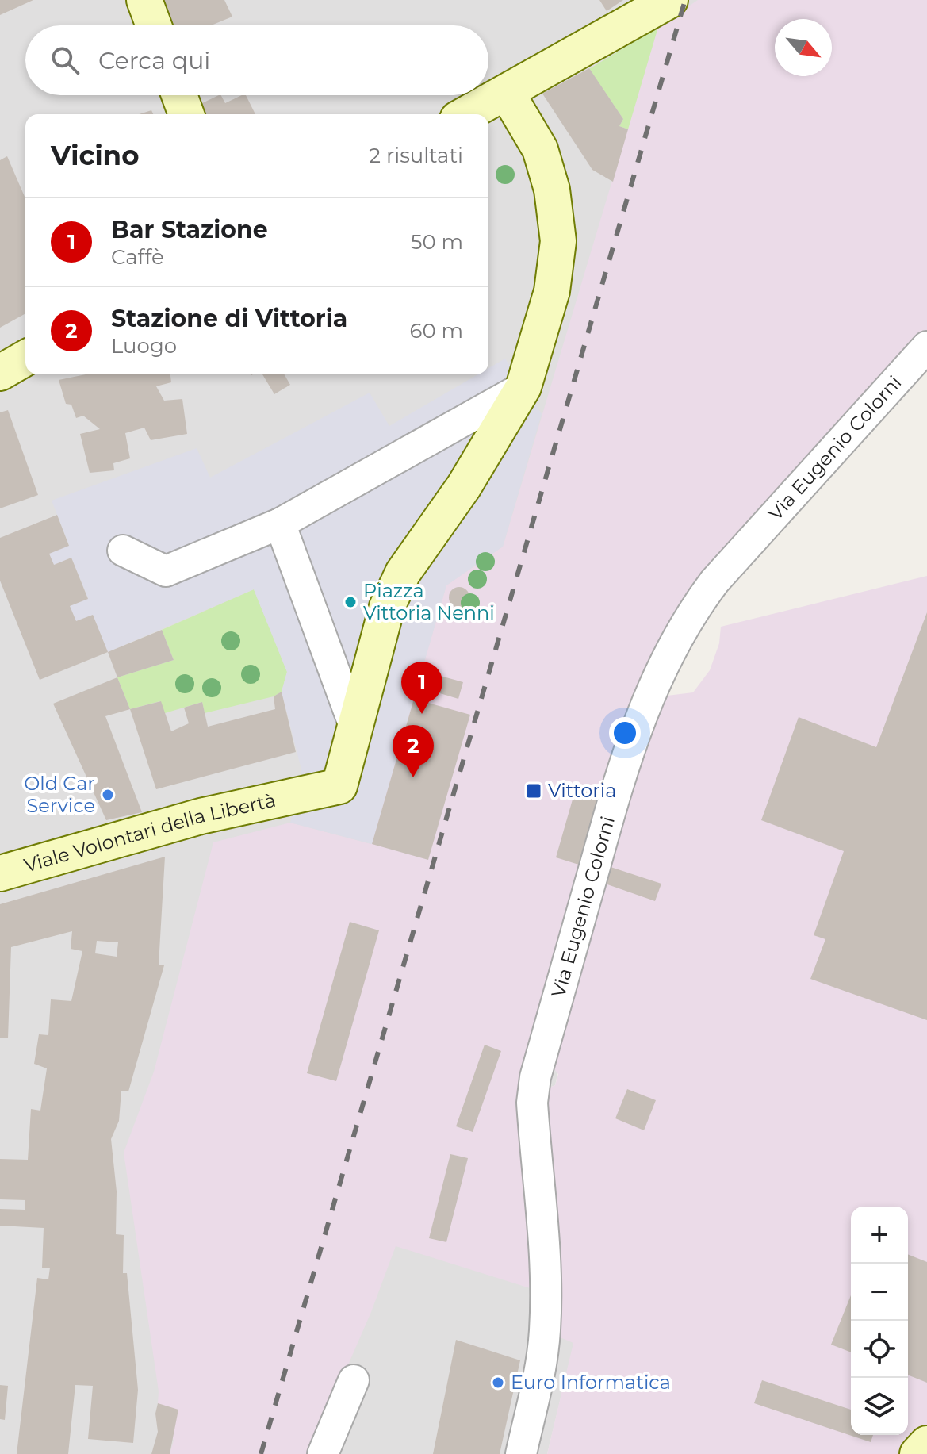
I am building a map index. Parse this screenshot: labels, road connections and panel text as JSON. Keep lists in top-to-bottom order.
{
  "streets": {
    "street": ["Via Eugenio Colorni", "Viale Volontari della Libertà"]
  },
  "places": {
    "other": ["Piazza Vittoria Nenni", "Old Car Service", "Euro Informatica"],
    "transit": ["Vittoria"]
  },
  "north": "bottom right",
  "page": {
    "search": "Cerca qui",
    "heading": ["Vicino", "2 risultati"],
    "list": [
      {
        "mark": "1",
        "name": "Bar Stazione",
        "note": "Caffè",
        "value": "50 m"
      },
      {
        "mark": "2",
        "name": "Stazione di Vittoria",
        "note": "Luogo",
        "value": "60 m"
      }
    ],
    "pins": ["1", "2"],
    "map_buttons": ["+", "−"]
  }
}
